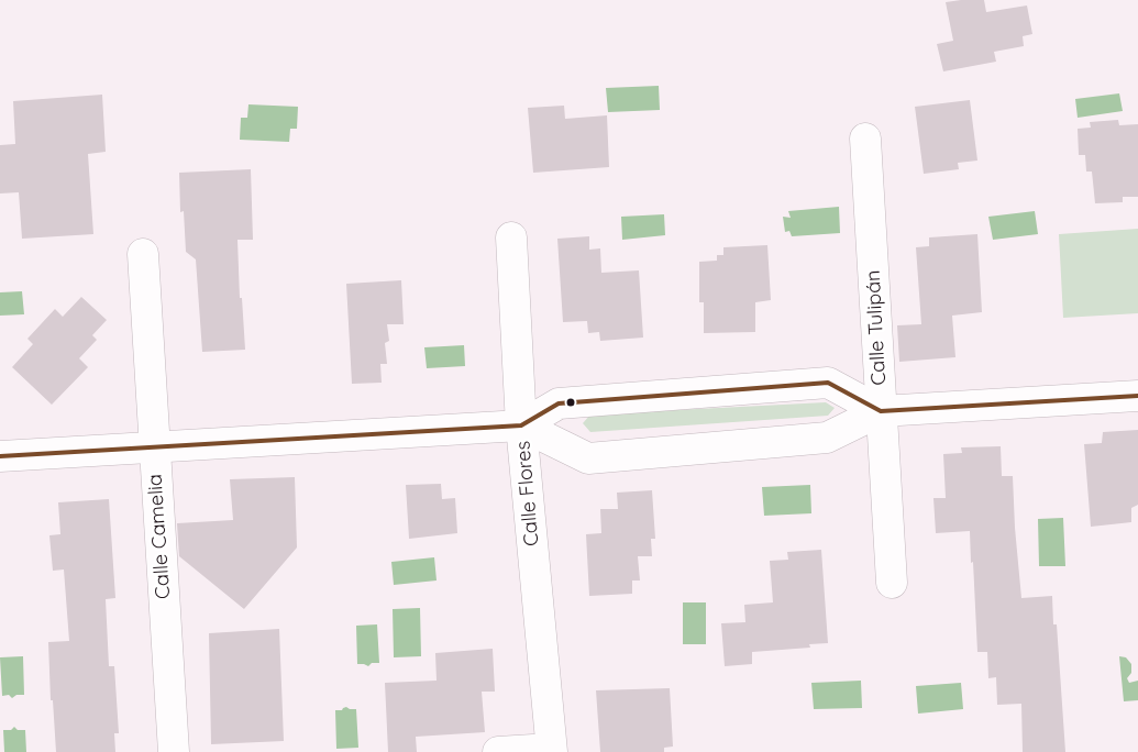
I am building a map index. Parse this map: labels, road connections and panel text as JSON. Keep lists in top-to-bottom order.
{
  "streets": {
    "street": ["Calle Tulipán", "Calle Flores", "Calle Camelia"]
  }
}
